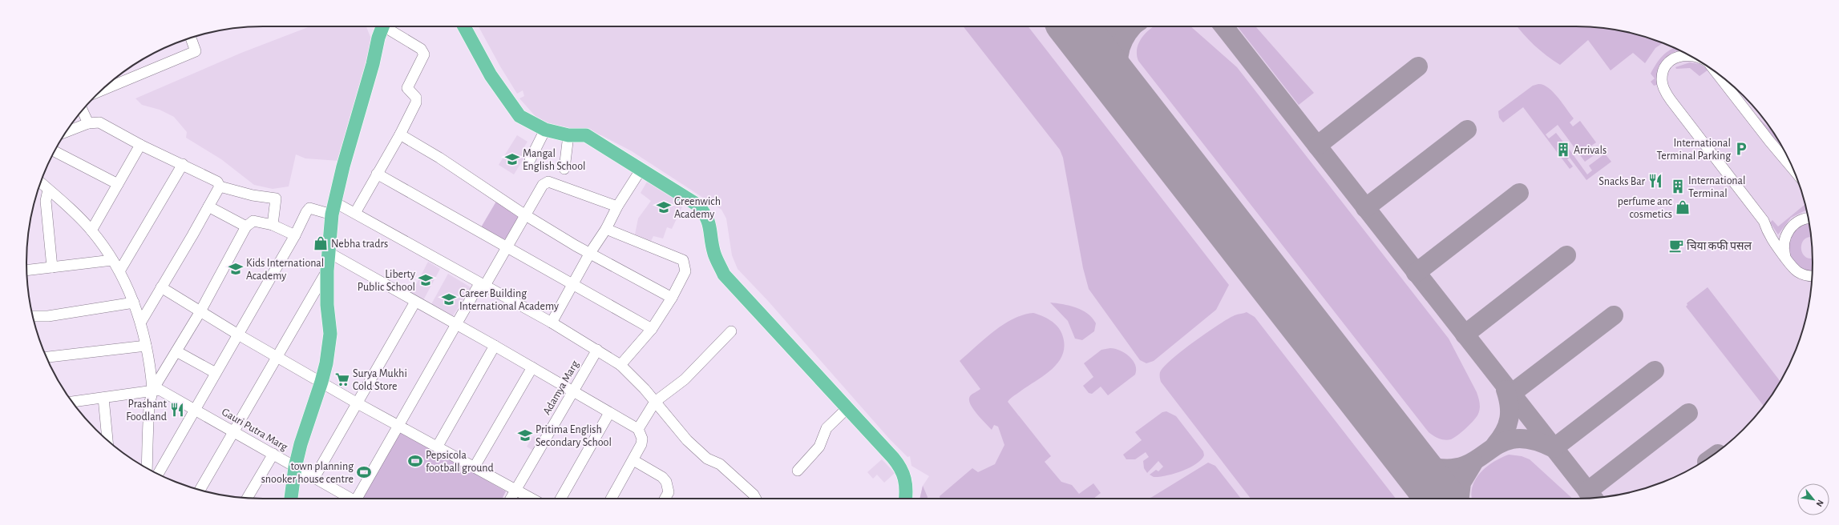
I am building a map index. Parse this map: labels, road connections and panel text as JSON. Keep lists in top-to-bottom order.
{
  "streets": {
    "street": ["Adamya Marg", "Gauri Putra Marg"]
  },
  "places": {
    "parking": ["International Terminal Parking"],
    "building": ["Arrivals", "International Terminal"],
    "school or university": [
      "Mangal English School",
      "Greenwich Academy",
      "Kids International Academy",
      "Liberty Public School",
      "Career Building International Academy",
      "Pritima English Secondary School"
    ],
    "restaurant": ["Snacks Bar", "Prashant Foodland"],
    "shop": ["perfume anc cosmetics", "Nebha tradrs"],
    "cafe": ["चिया कफी पसल"],
    "supermarket": ["Surya Mukhi Cold Store"],
    "sports": ["Pepsicola football ground", "town planning snooker house centre"]
  },
  "north": "bottom right"
}
